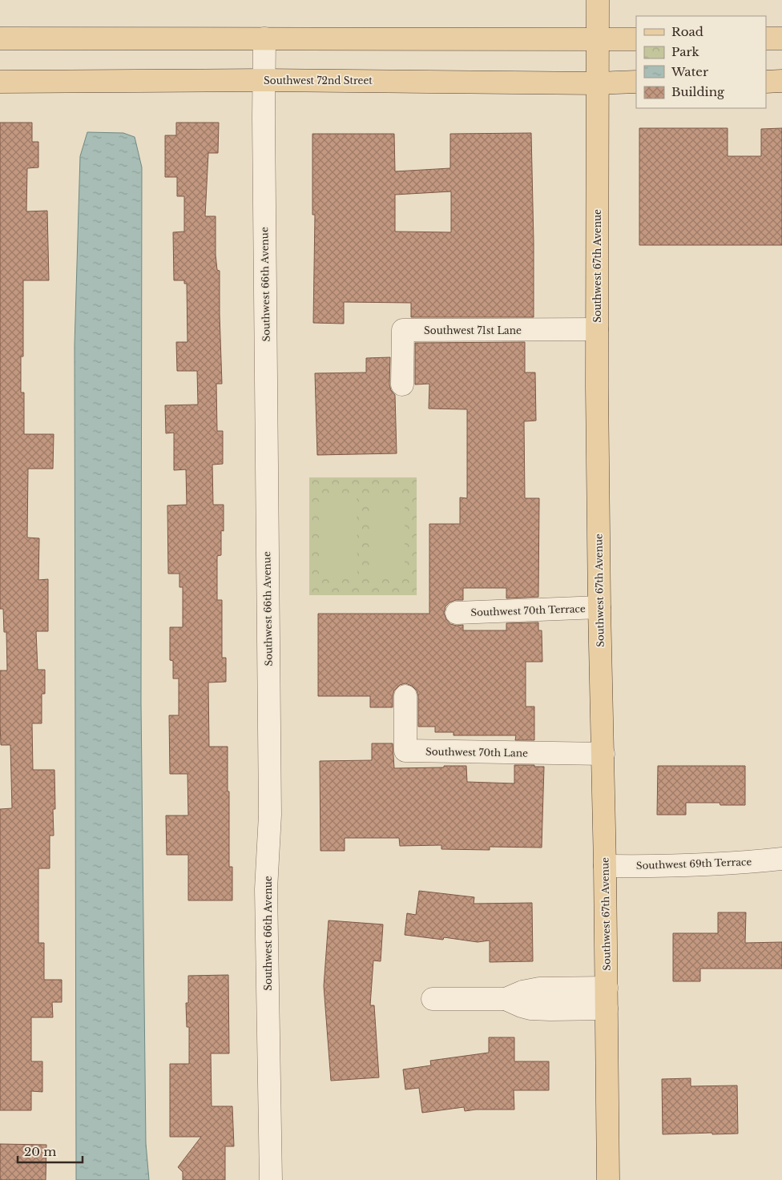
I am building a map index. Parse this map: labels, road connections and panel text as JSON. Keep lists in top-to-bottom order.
{
  "streets": {
    "main road": ["Southwest 72nd Street", "Southwest 67th Avenue"],
    "street": [
      "Southwest 66th Avenue",
      "Southwest 71st Lane",
      "Southwest 70th Terrace",
      "Southwest 70th Lane",
      "Southwest 69th Terrace"
    ]
  },
  "crossings": [
    ["Southwest 72nd Street", "Southwest 67th Avenue"],
    ["Southwest 72nd Street", "Southwest 66th Avenue"],
    ["Southwest 67th Avenue", "Southwest 71st Lane"],
    ["Southwest 67th Avenue", "Southwest 70th Terrace"],
    ["Southwest 67th Avenue", "Southwest 70th Lane"],
    ["Southwest 67th Avenue", "Southwest 69th Terrace"]
  ],
  "legend": [
    "Road",
    "Park",
    "Water",
    "Building"
  ],
  "scale_bar": "20 m"
}
